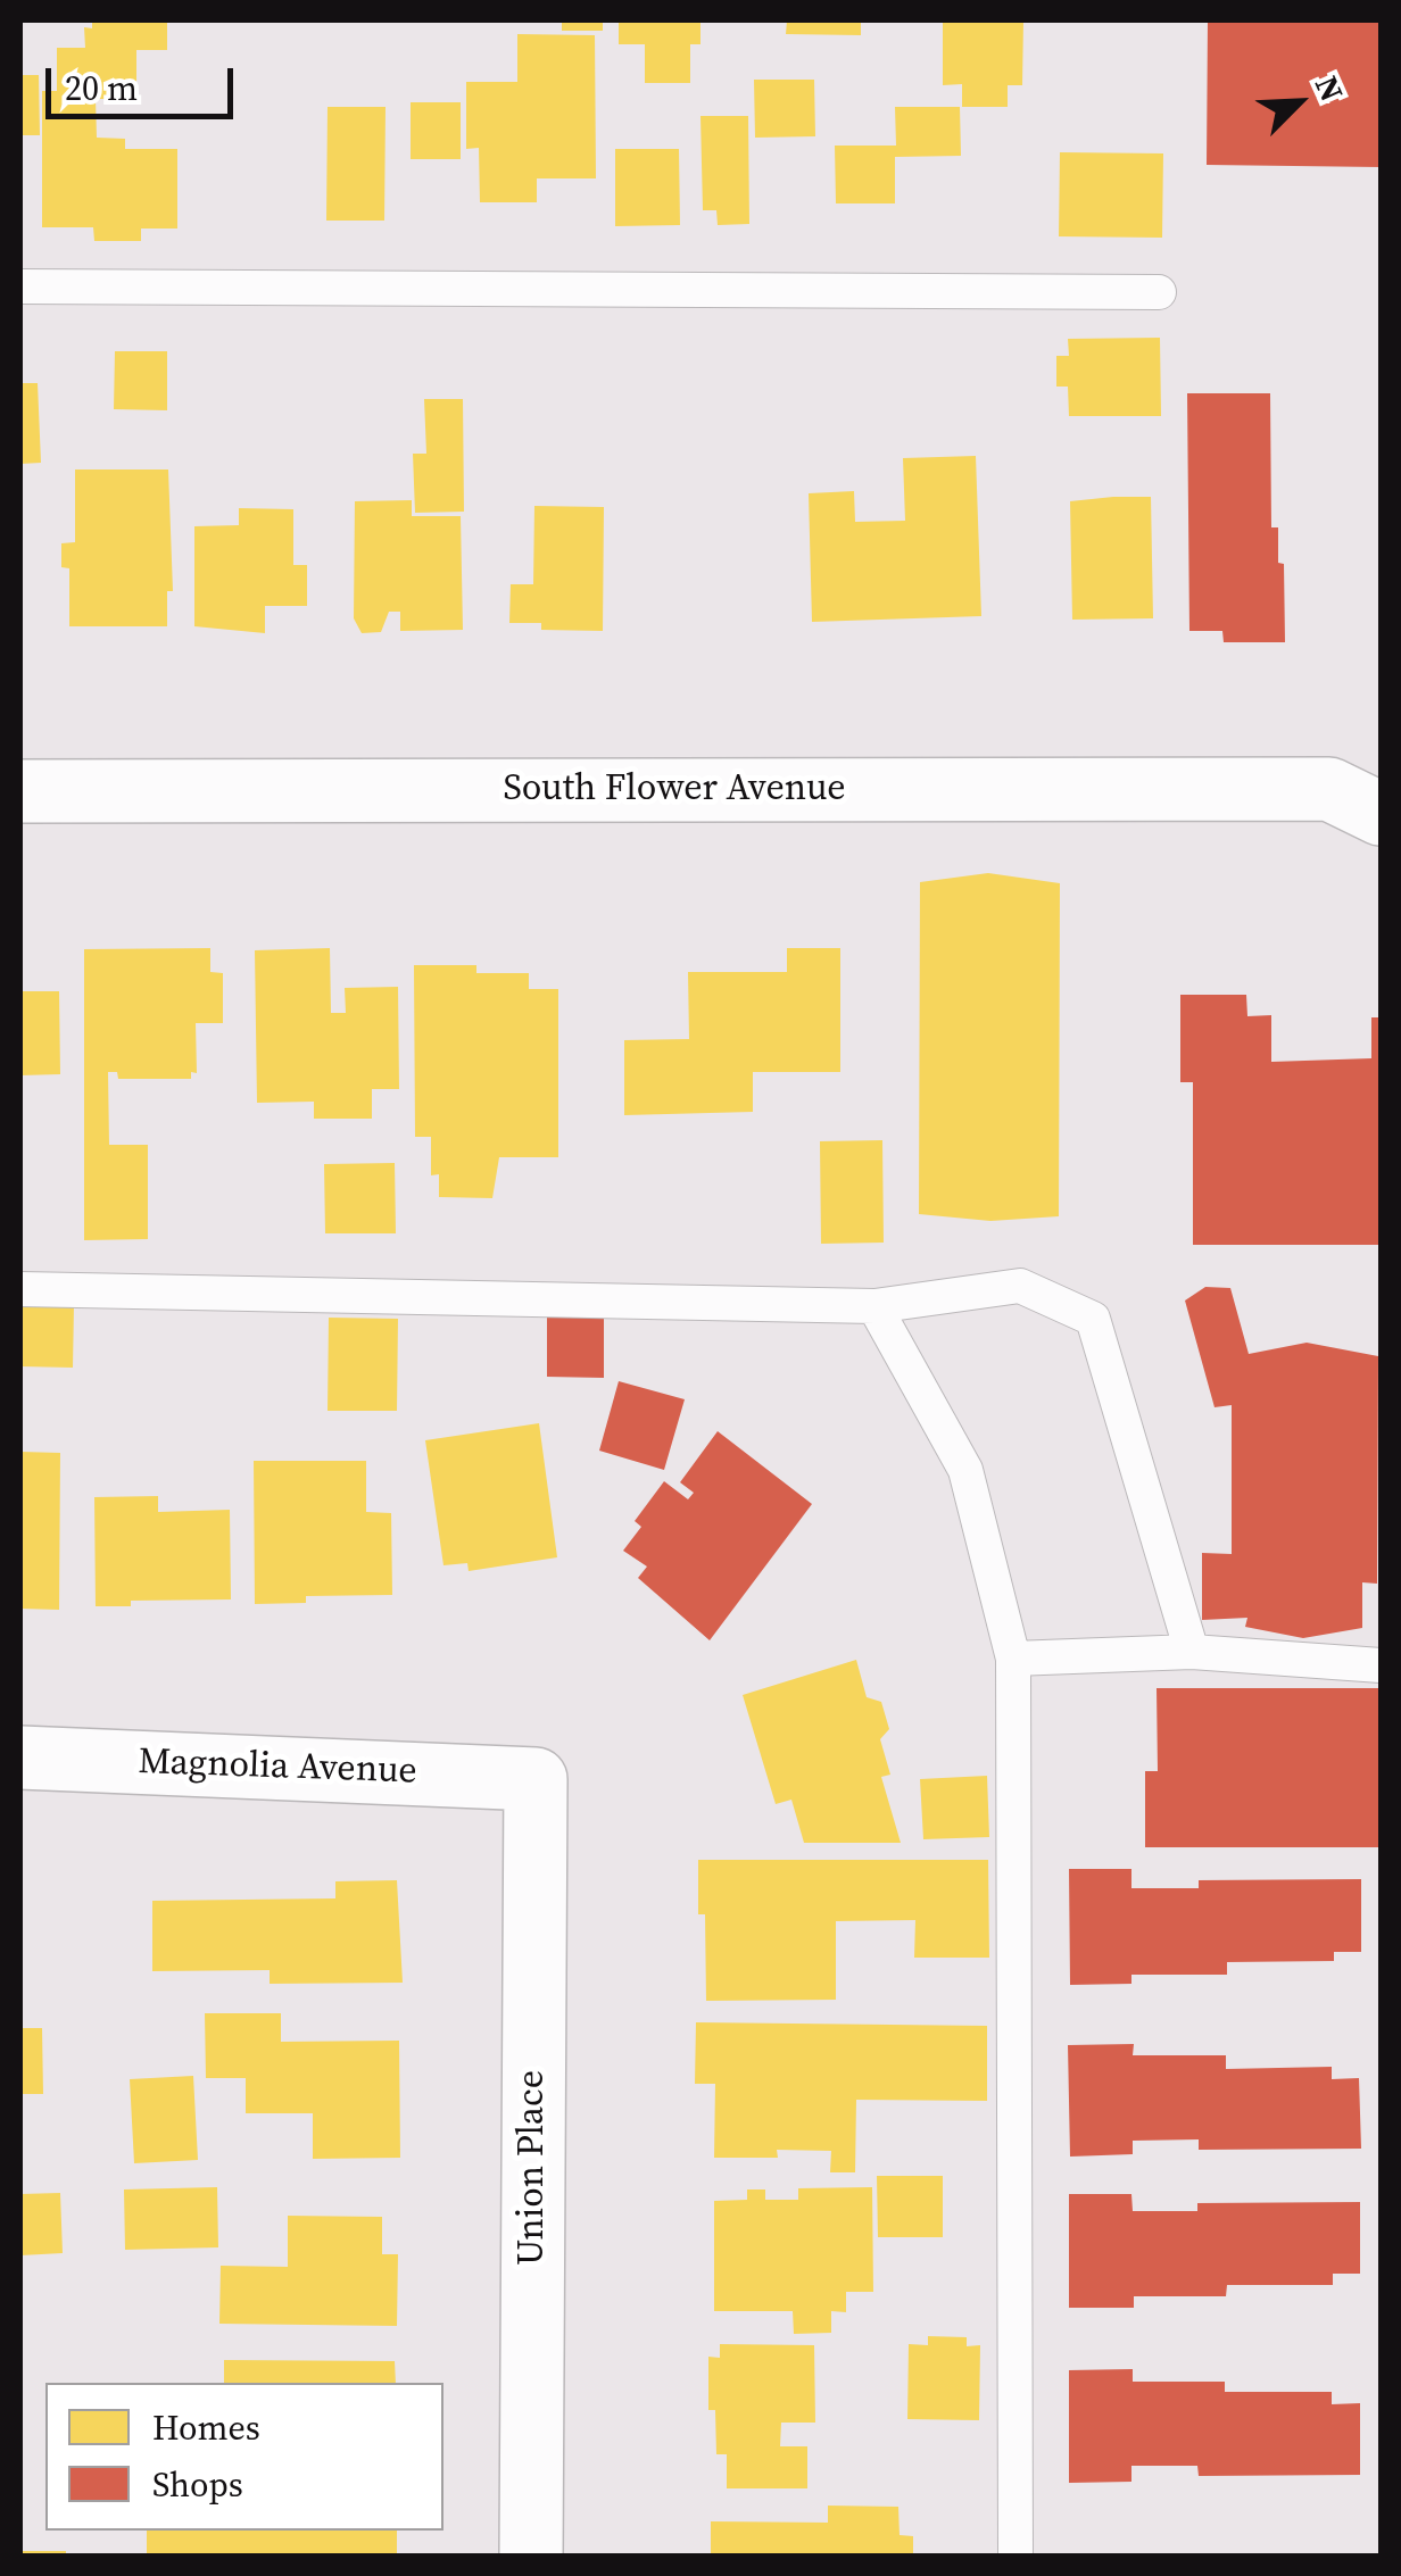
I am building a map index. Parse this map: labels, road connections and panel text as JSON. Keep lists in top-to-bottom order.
{
  "streets": {
    "street": ["South Flower Avenue", "Magnolia Avenue", "Union Place"]
  },
  "crossings": [
    ["Magnolia Avenue", "Union Place"]
  ],
  "legend": ["Homes", "Shops"],
  "scale_bar": "20 m",
  "north": "top right"
}
